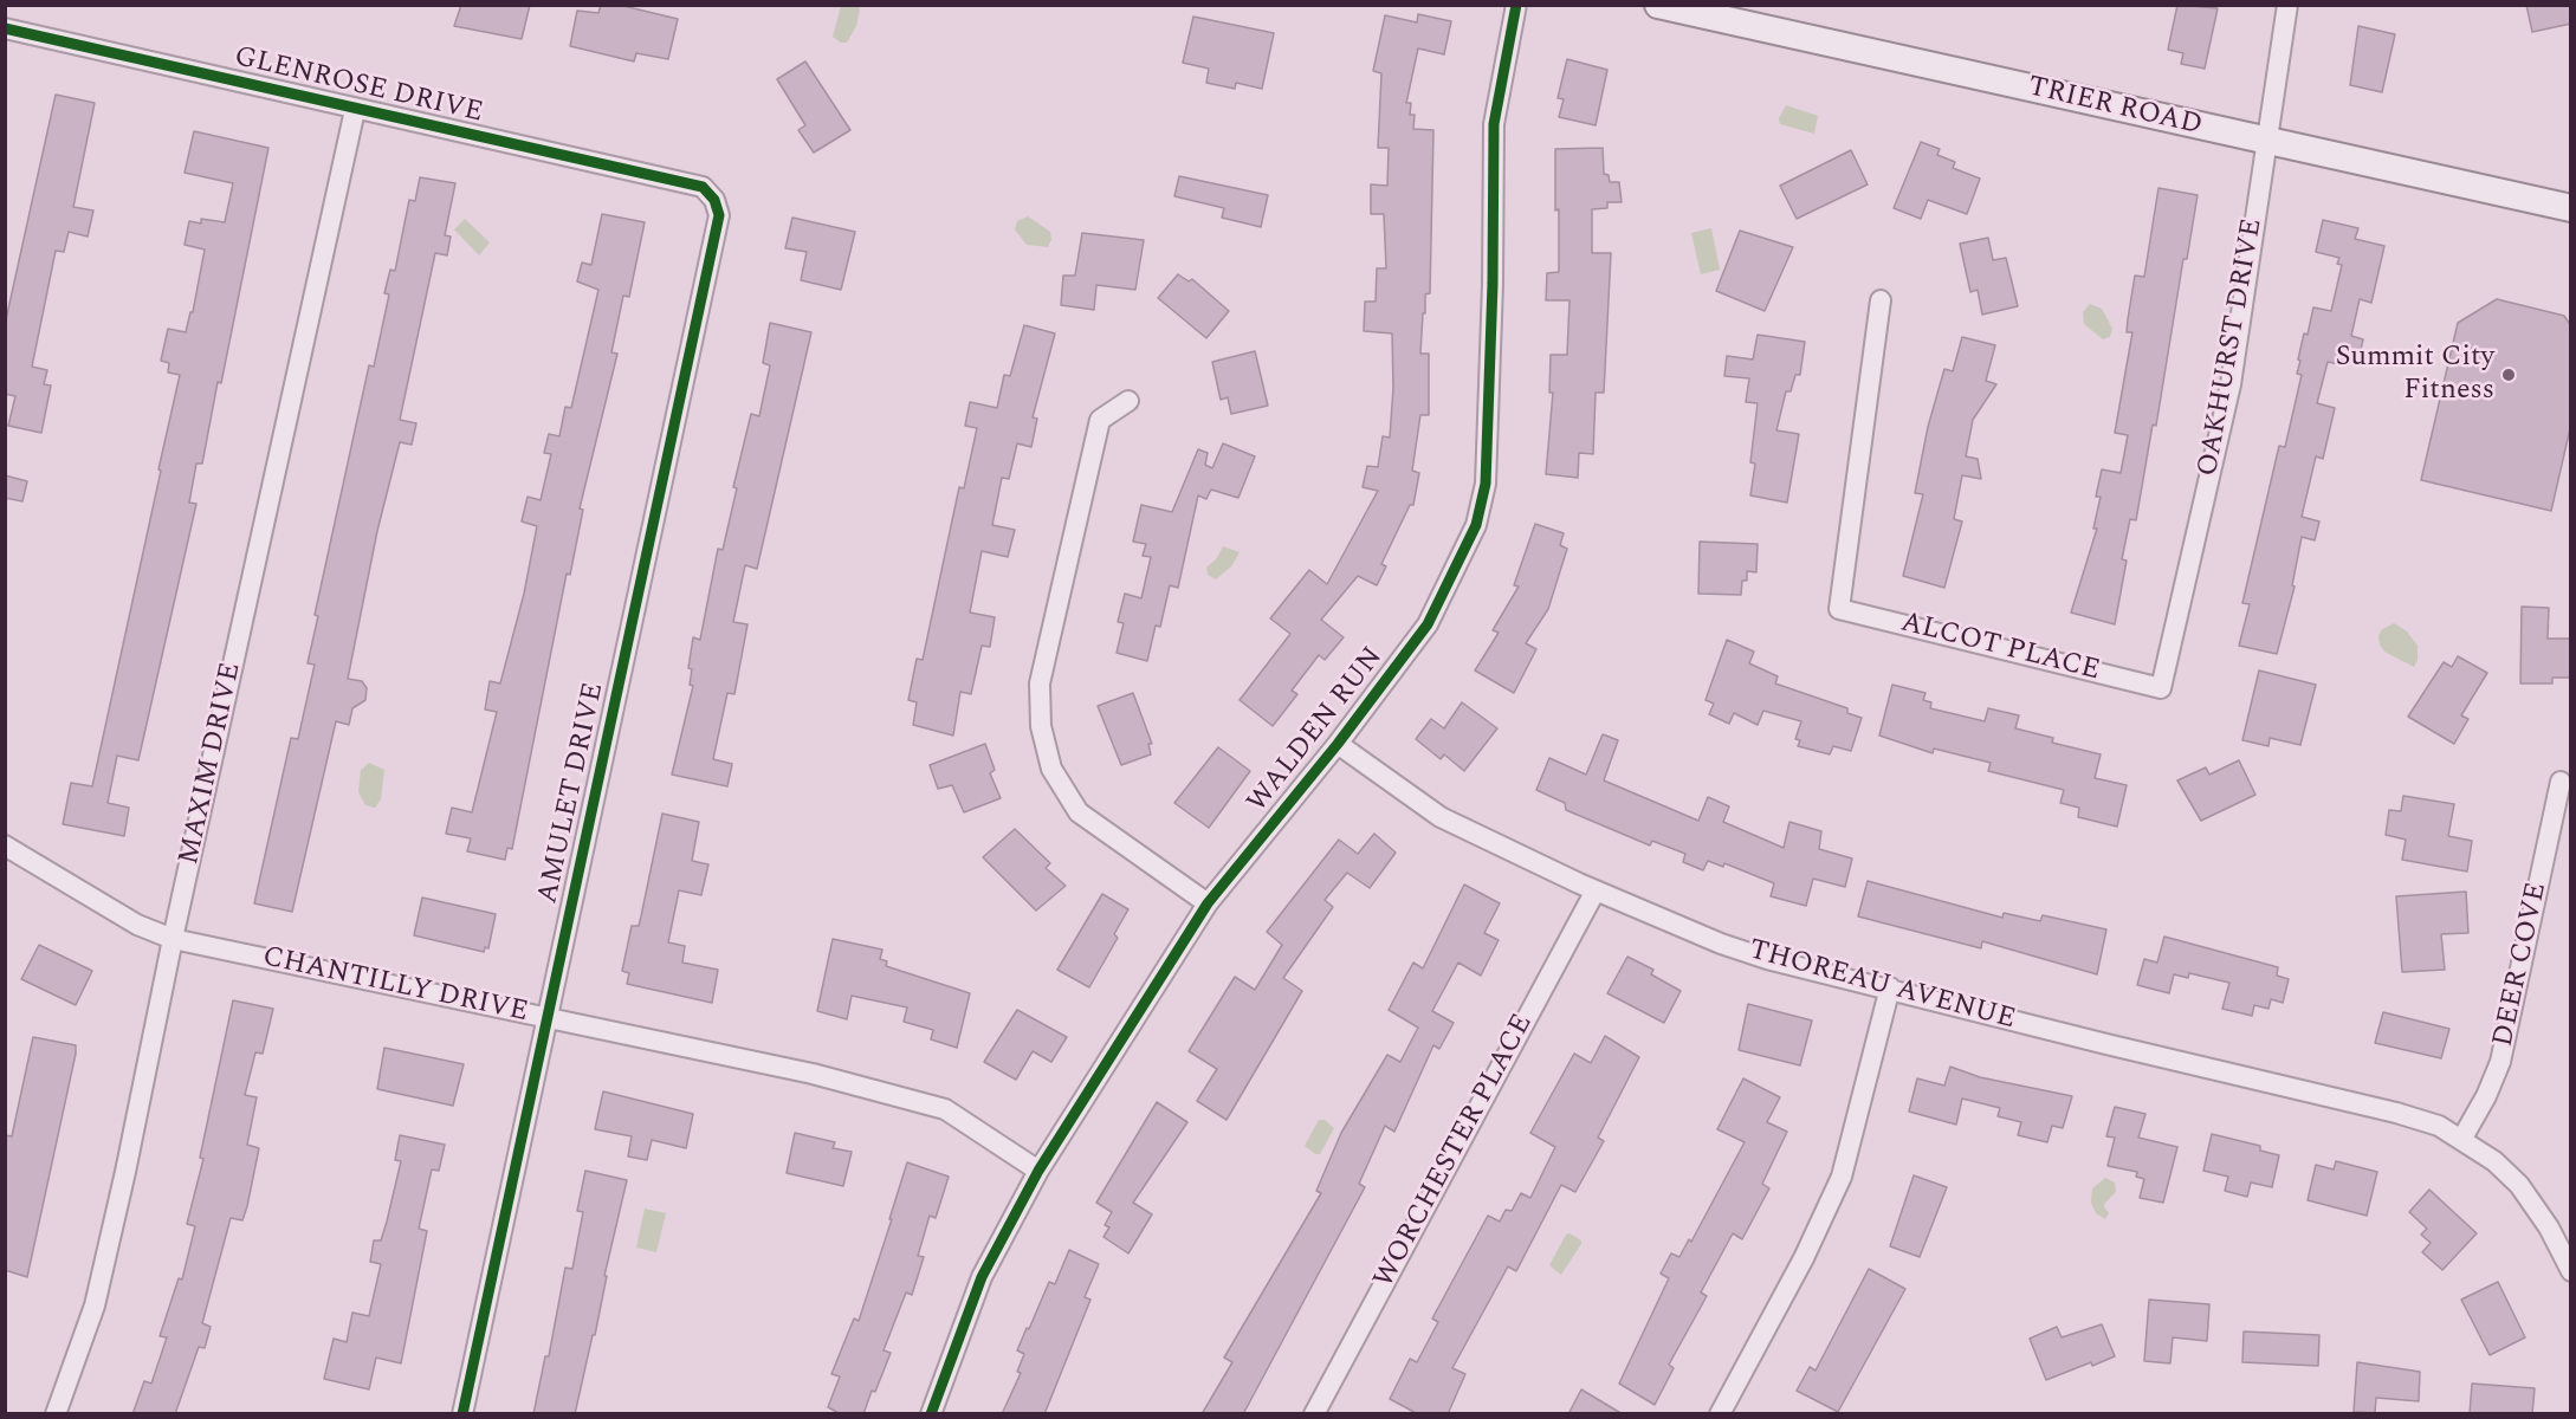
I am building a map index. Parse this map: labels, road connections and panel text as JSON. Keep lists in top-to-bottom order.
{
  "streets": {
    "street": [
      "GLENROSE DRIVE",
      "TRIER ROAD",
      "OAKHURST DRIVE",
      "ALCOT PLACE",
      "WALDEN RUN",
      "MAXIM DRIVE",
      "AMULET DRIVE",
      "DEER COVE",
      "CHANTILLY DRIVE",
      "THOREAU AVENUE",
      "WORCHESTER PLACE"
    ]
  },
  "crossings": [
    ["GLENROSE DRIVE", "MAXIM DRIVE"],
    ["GLENROSE DRIVE", "AMULET DRIVE"],
    ["TRIER ROAD", "OAKHURST DRIVE"],
    ["OAKHURST DRIVE", "ALCOT PLACE"],
    ["WALDEN RUN", "CHANTILLY DRIVE"],
    ["WALDEN RUN", "THOREAU AVENUE"],
    ["MAXIM DRIVE", "CHANTILLY DRIVE"],
    ["AMULET DRIVE", "CHANTILLY DRIVE"],
    ["DEER COVE", "THOREAU AVENUE"],
    ["THOREAU AVENUE", "WORCHESTER PLACE"]
  ],
  "places": ["Summit City Fitness"]
}
